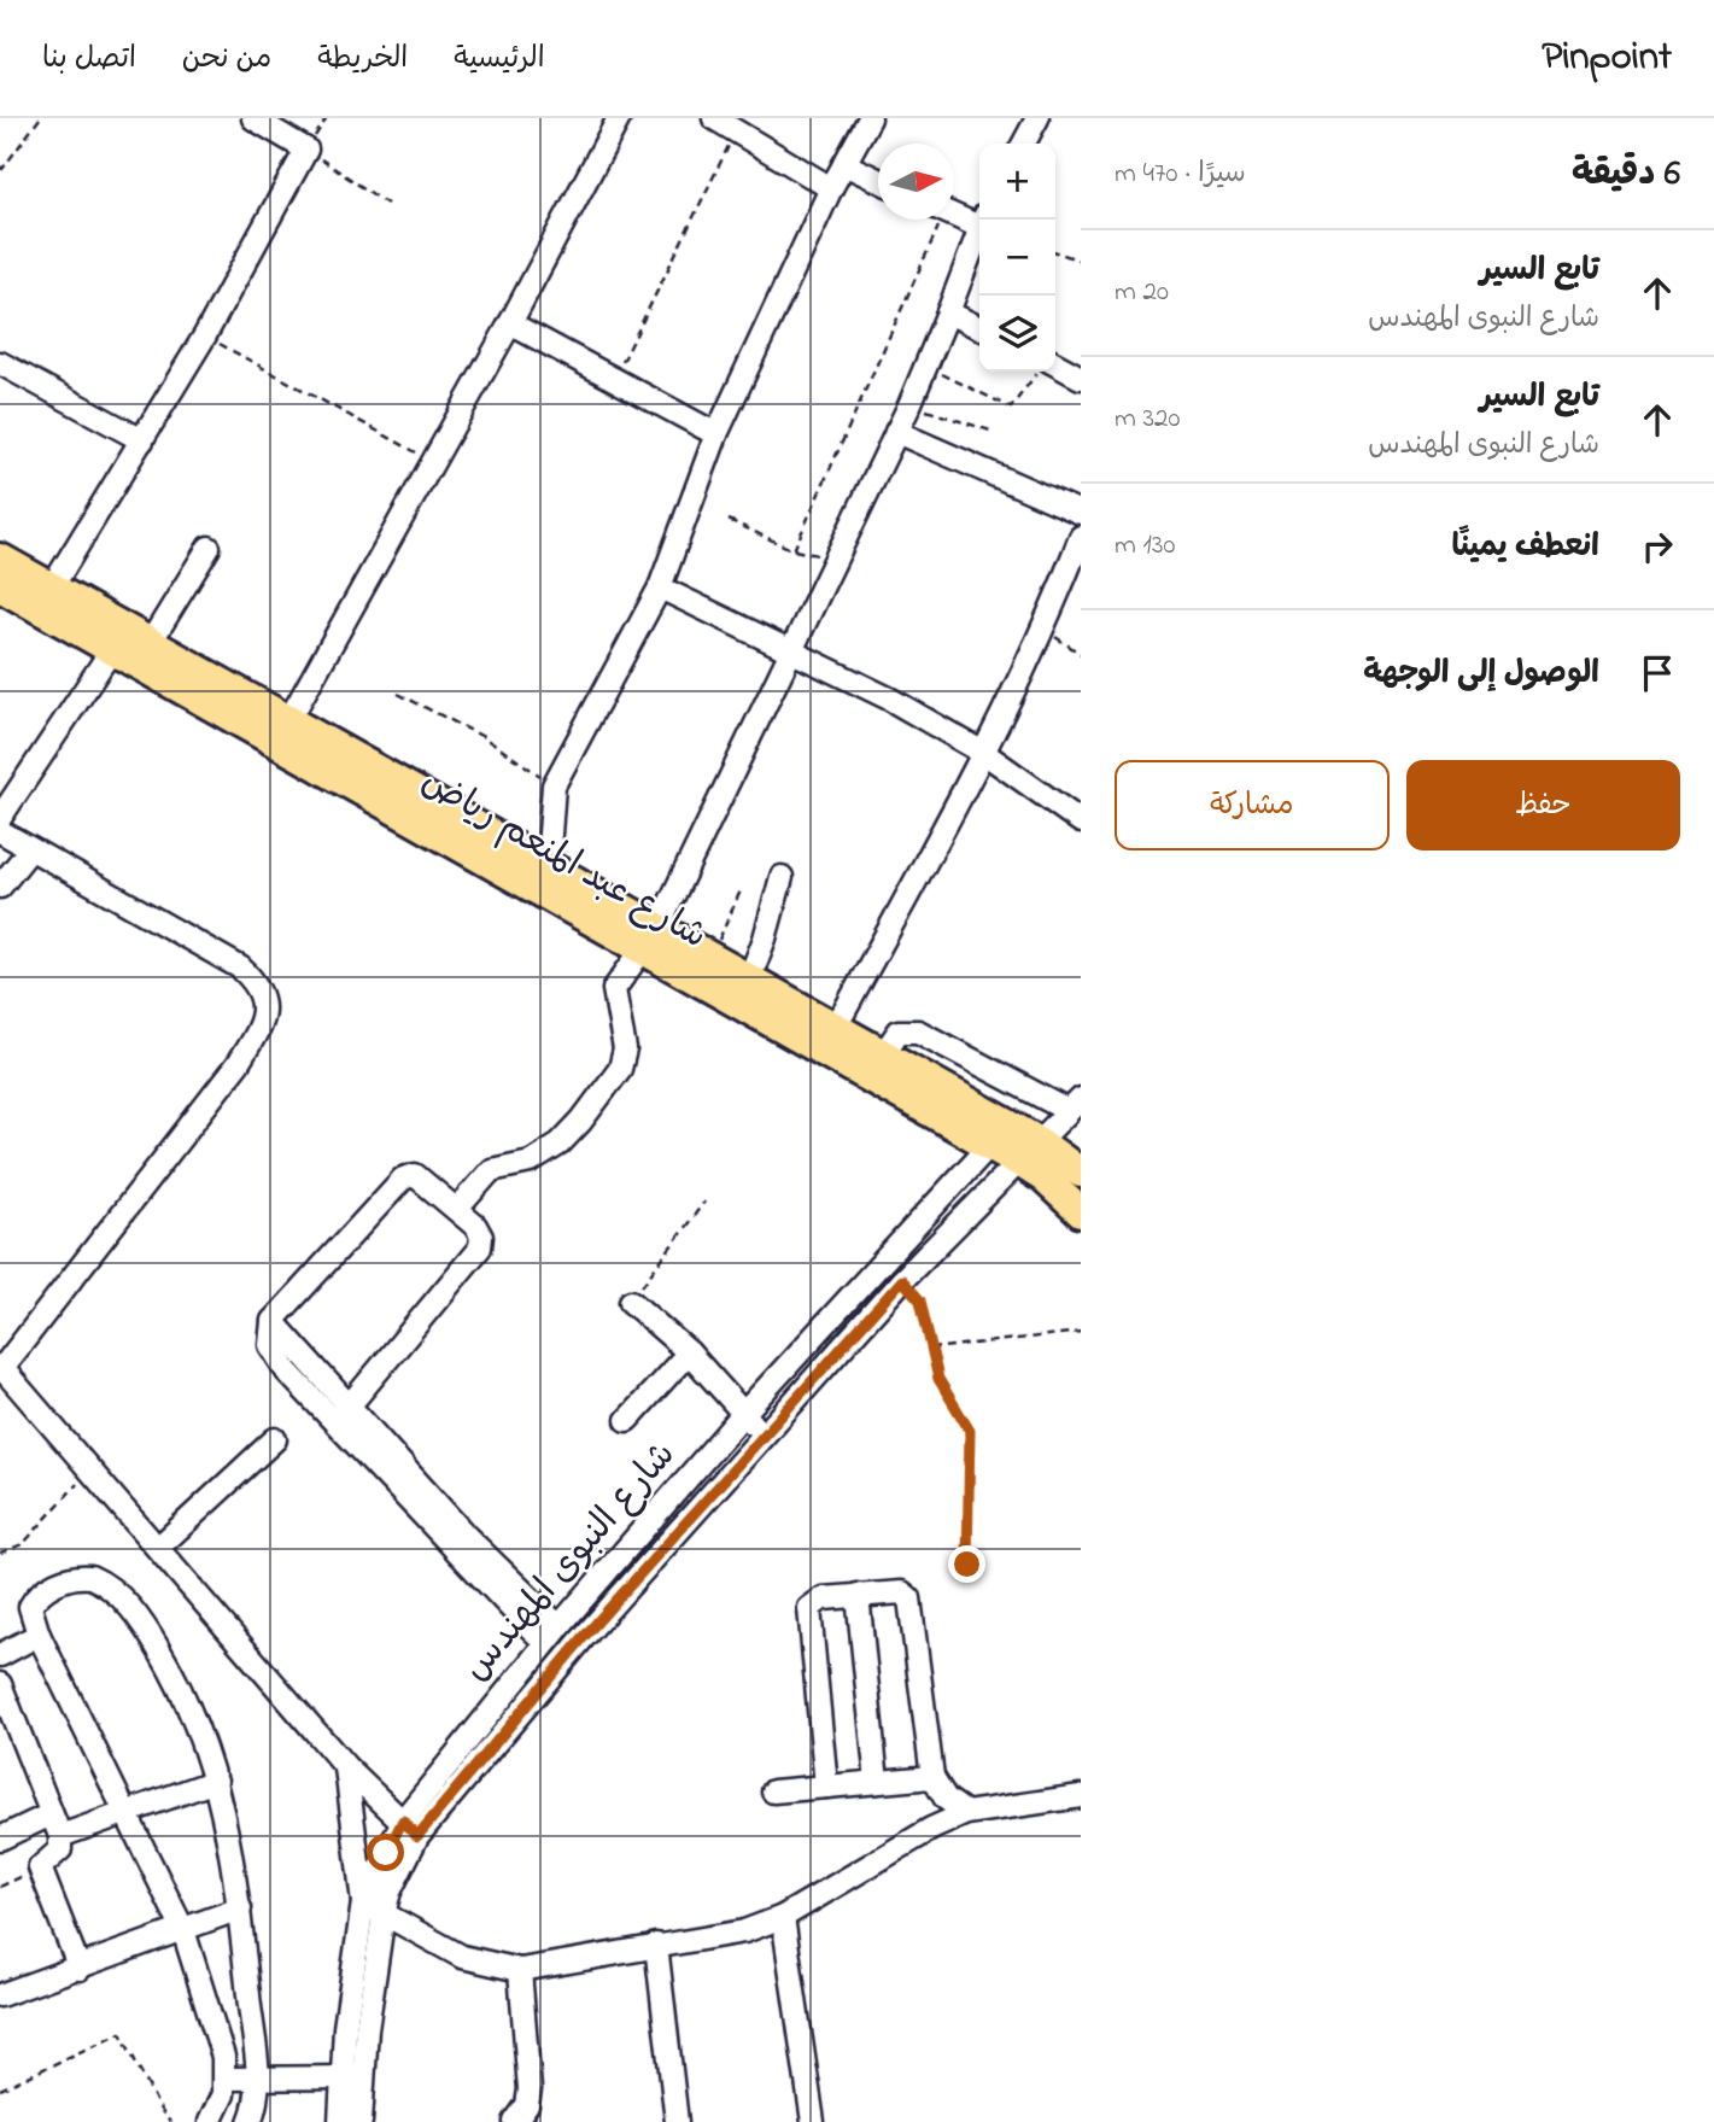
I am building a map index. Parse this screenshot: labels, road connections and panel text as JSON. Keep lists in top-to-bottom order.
{
  "streets": {
    "highway": ["شارع عبد المنعم رياض"],
    "street": ["شارع النبوى المهندس"]
  },
  "crossings": [
    ["شارع عبد المنعم رياض", "شارع النبوى المهندس"]
  ],
  "north": "right",
  "page": {
    "header": "Pinpoint",
    "nav": [
      "الرئيسية",
      "الخريطة",
      "من نحن",
      "اتصل بنا"
    ],
    "heading": ["6 دقيقة", "سيرًا · 470 m"],
    "map_buttons": ["+", "−"],
    "list": [
      ["تابع السير", "شارع النبوى المهندس", "20 m"],
      ["تابع السير", "شارع النبوى المهندس", "320 m"],
      ["انعطف يمينًا", "130 m"],
      "الوصول إلى الوجهة"
    ],
    "buttons": ["حفظ", "مشاركة"]
  }
}
